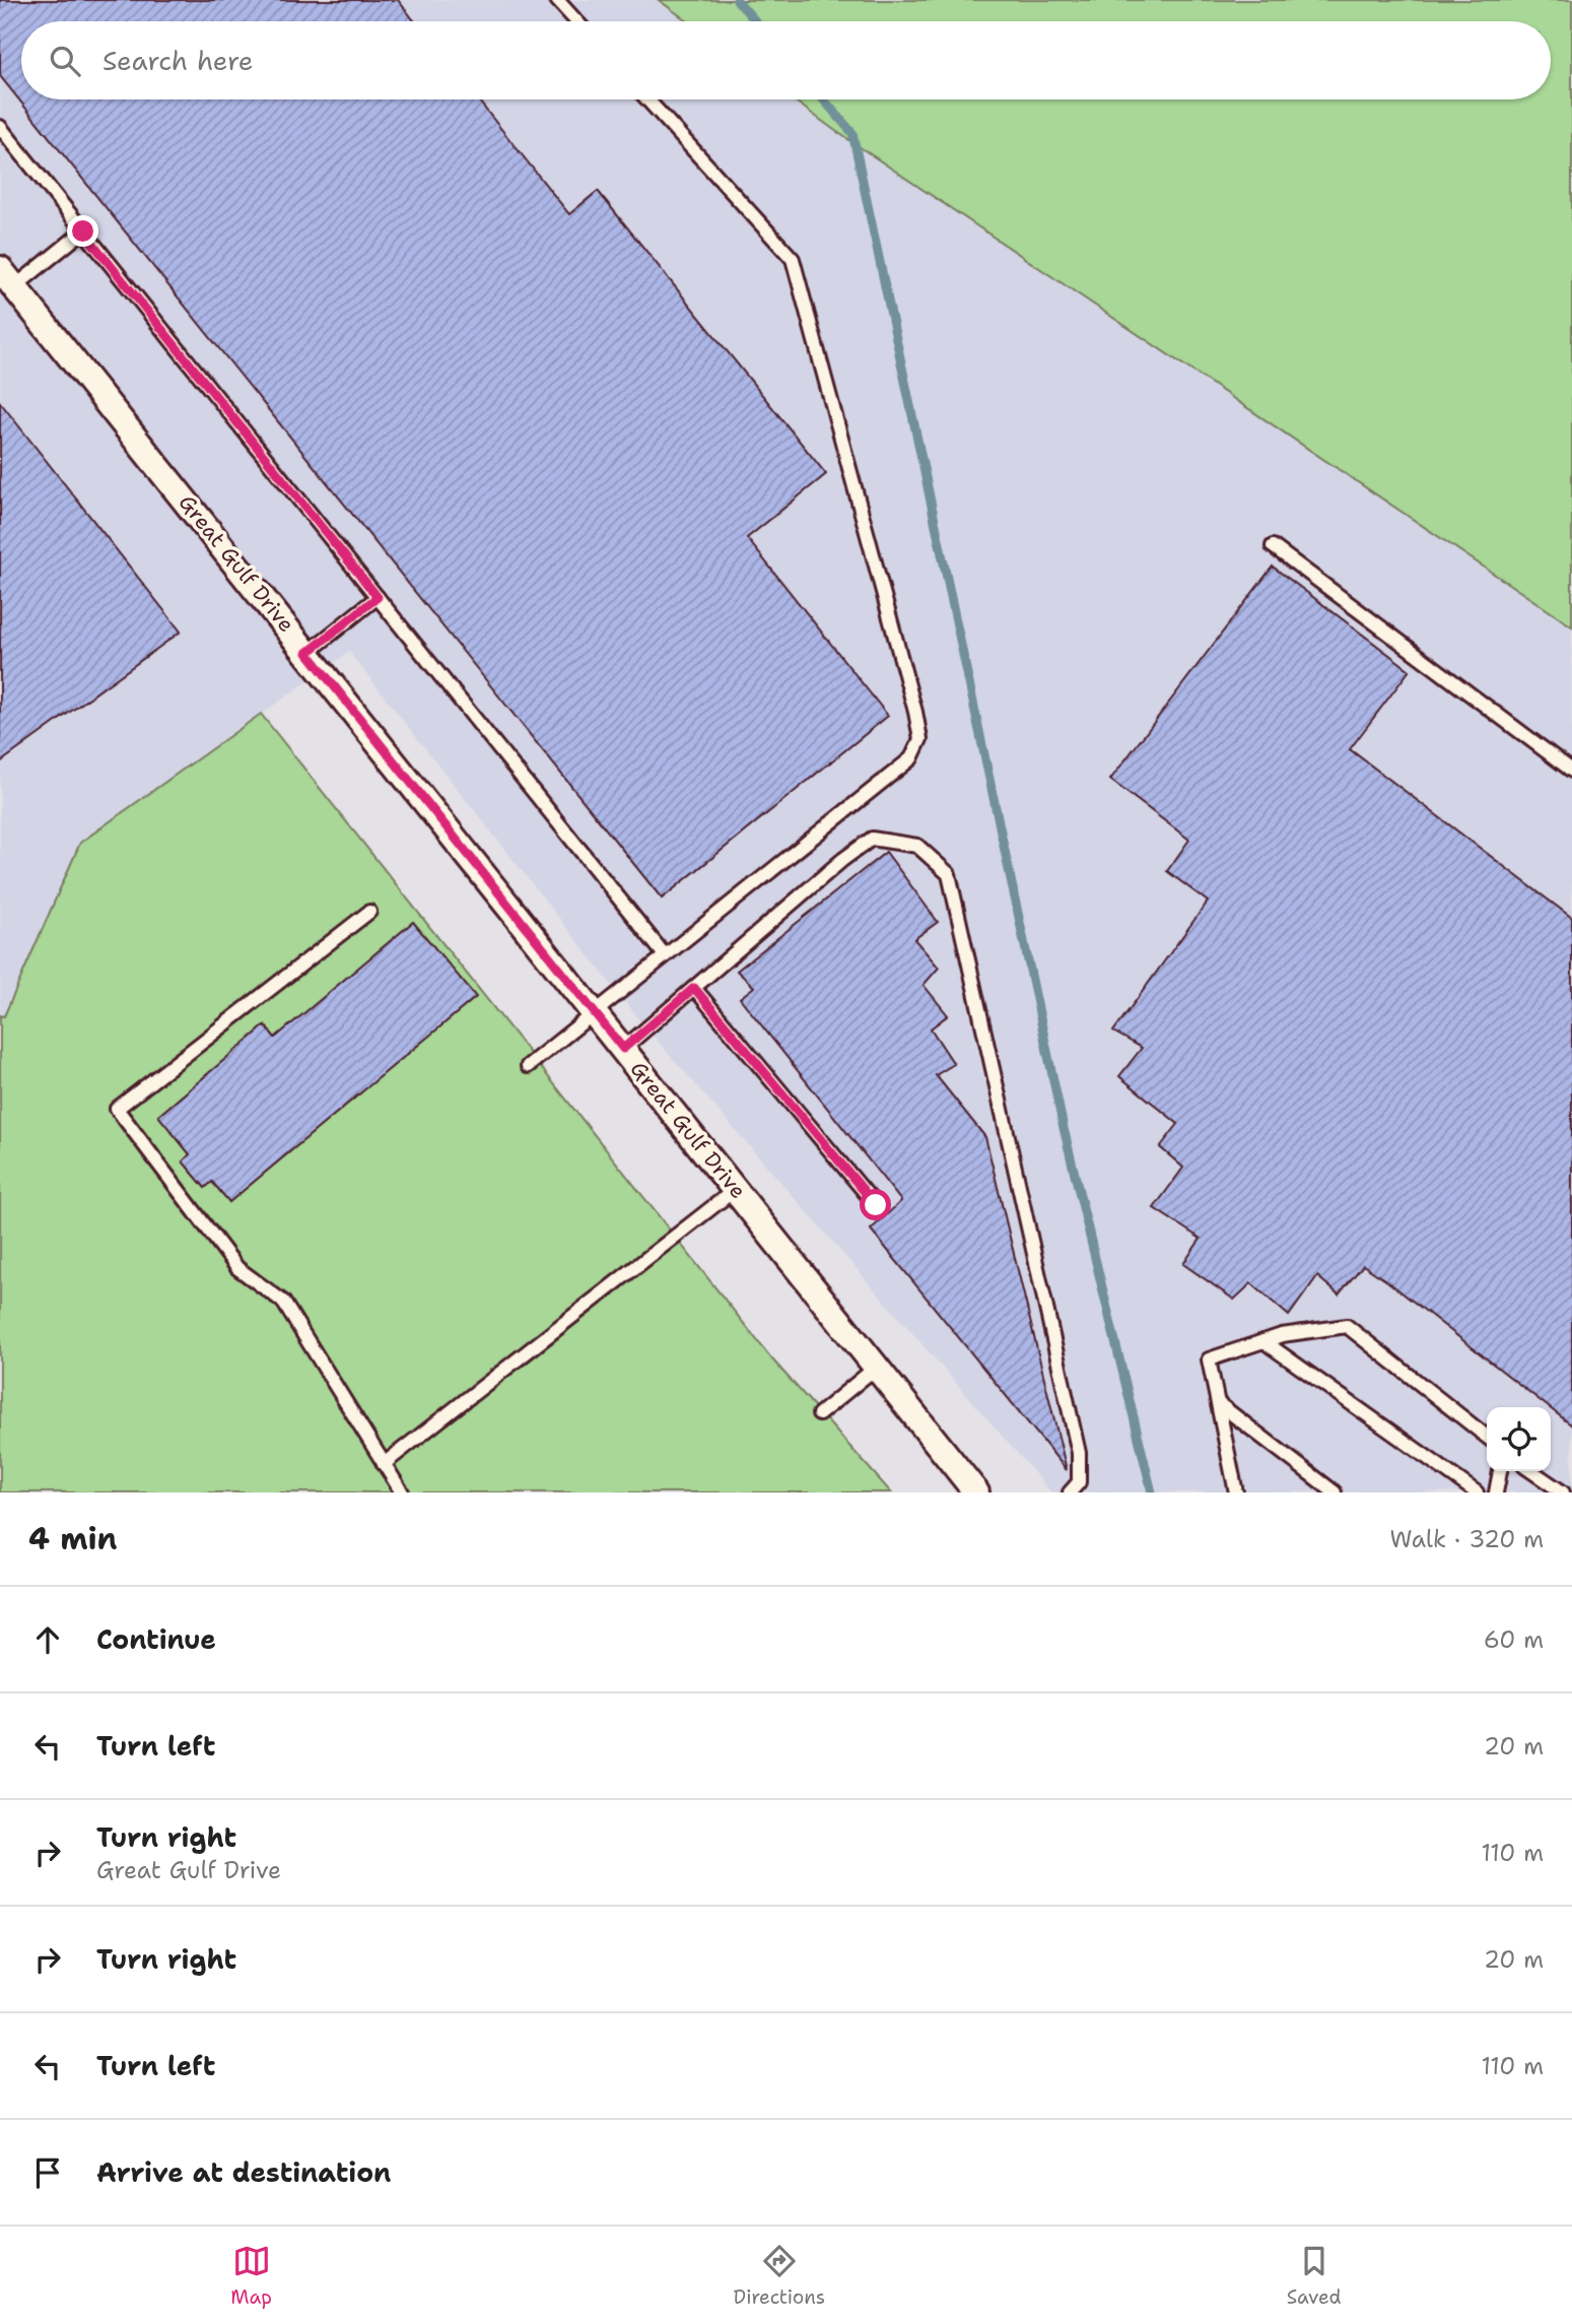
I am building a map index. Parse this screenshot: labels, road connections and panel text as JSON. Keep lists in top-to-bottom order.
{
  "streets": {
    "street": ["Great Gulf Drive"]
  },
  "page": {
    "search": "Search here",
    "heading": ["4 min", "Walk · 320 m"],
    "list": [
      ["Continue", "60 m"],
      ["Turn left", "20 m"],
      ["Turn right", "Great Gulf Drive", "110 m"],
      ["Turn right", "20 m"],
      ["Turn left", "110 m"],
      "Arrive at destination"
    ],
    "nav": ["Map", "Directions", "Saved"]
  }
}
